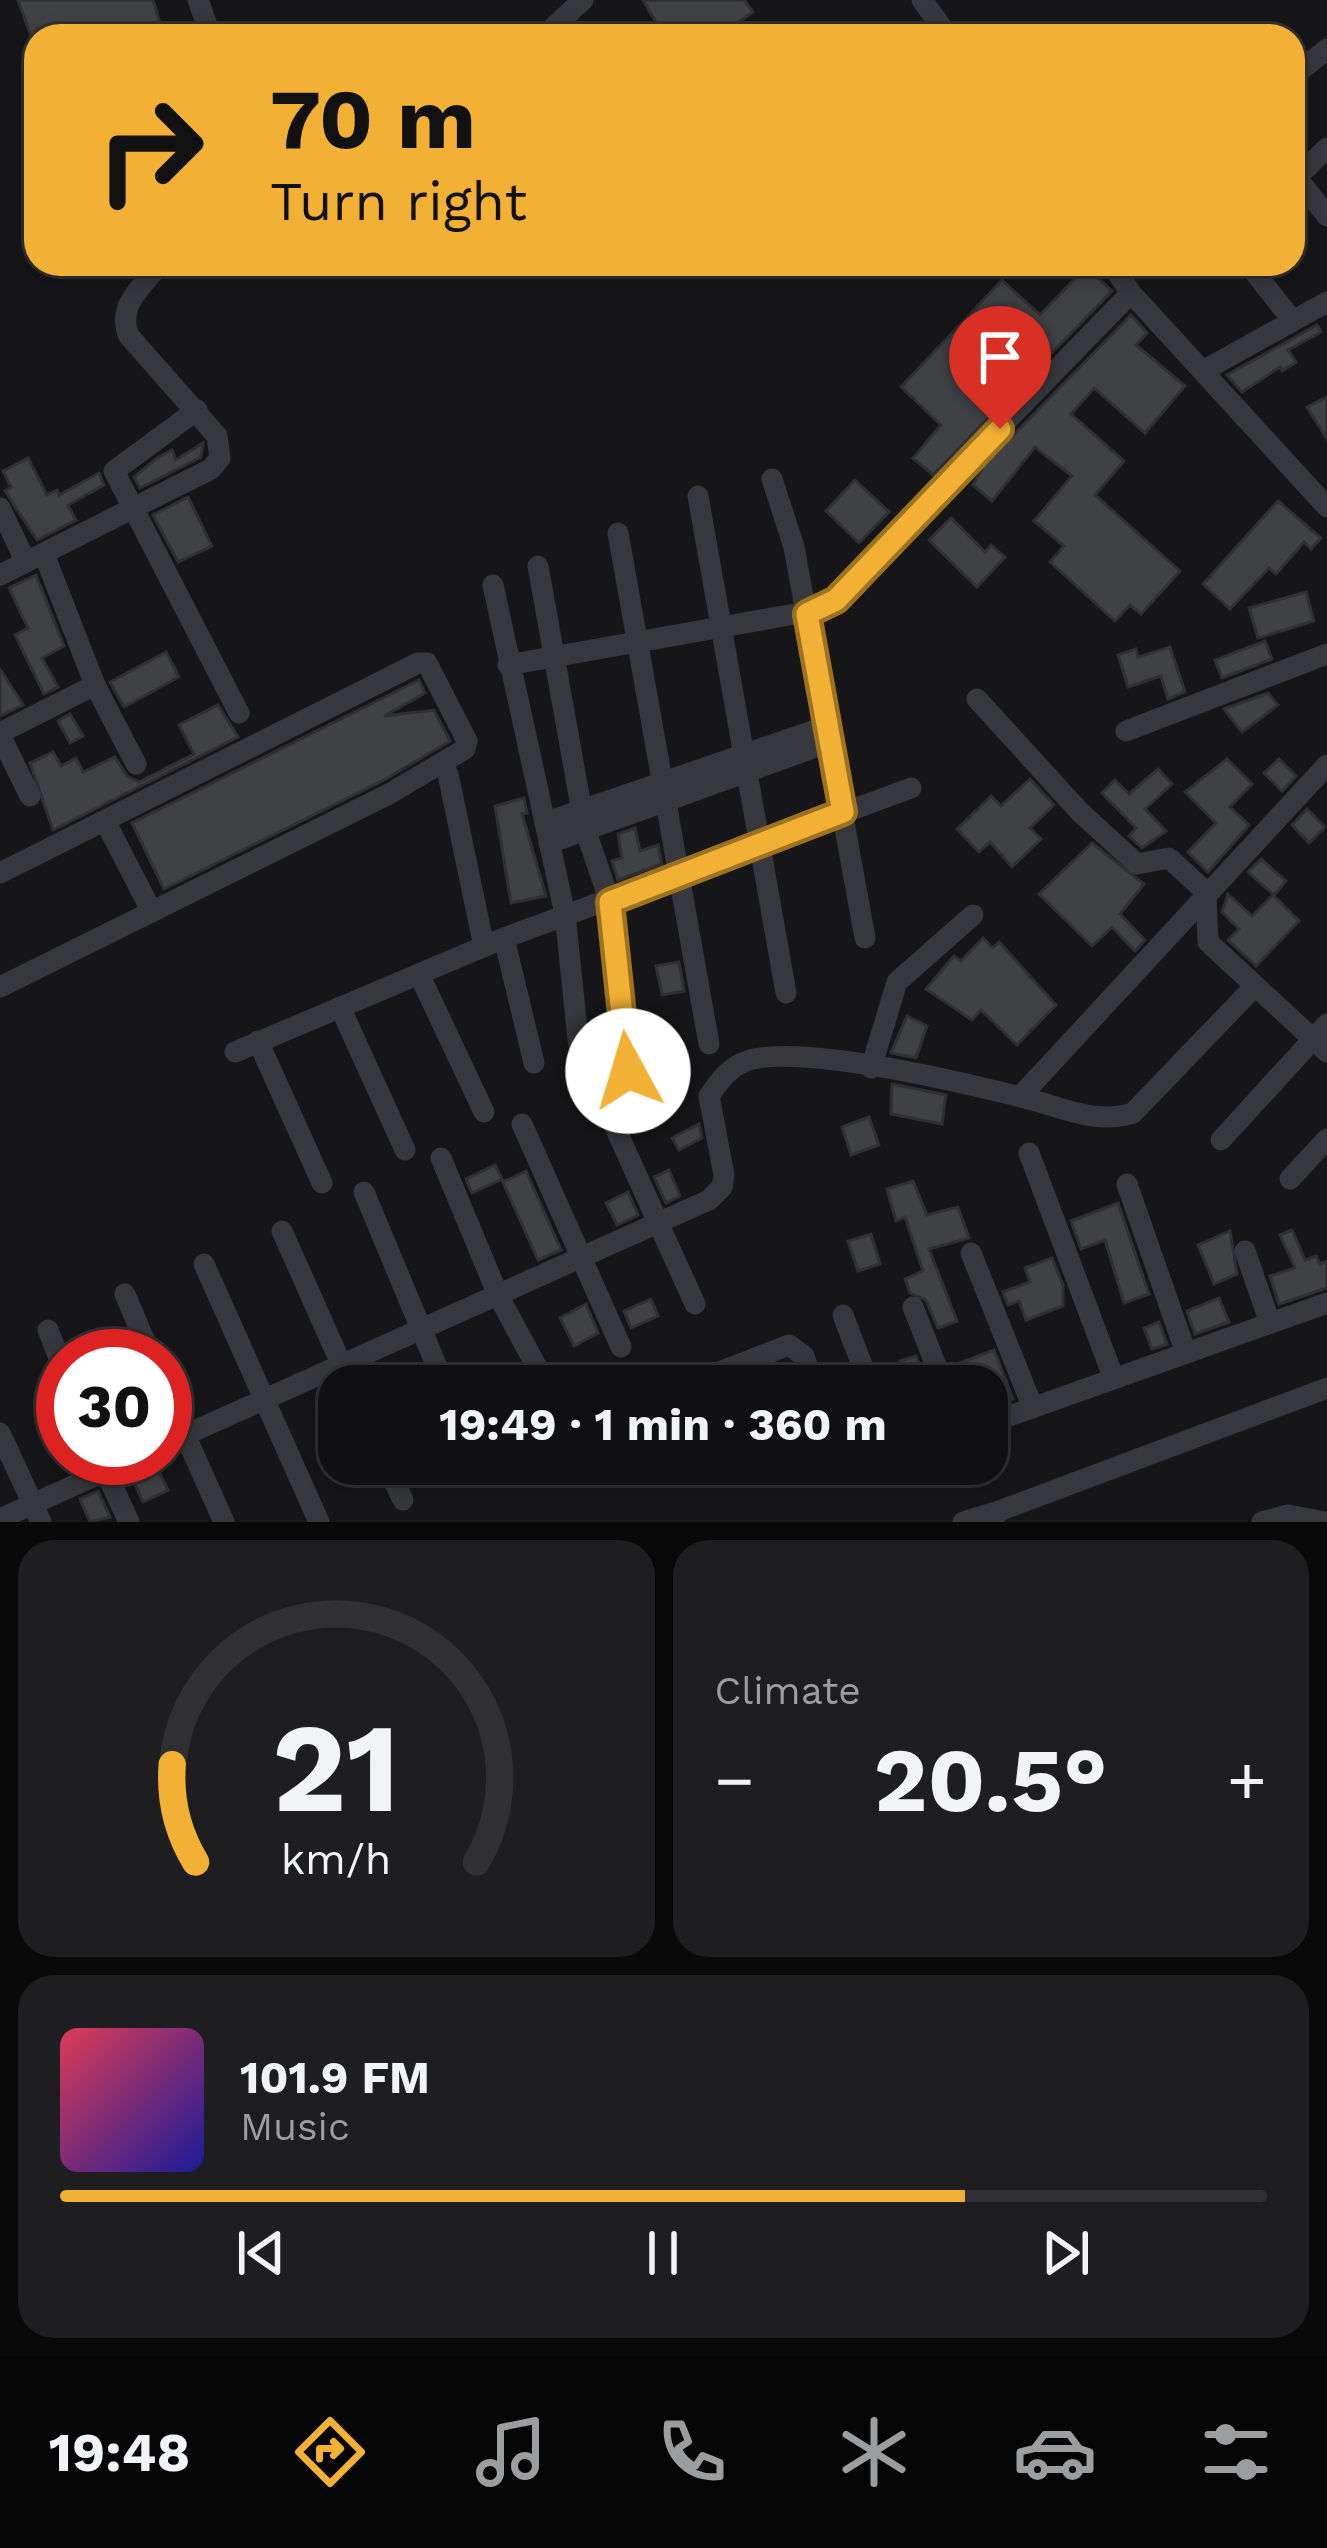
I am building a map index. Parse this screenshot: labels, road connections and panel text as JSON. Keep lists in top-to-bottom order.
{
  "page": {
    "turn": ["70 m", "Turn right"],
    "limit": "30",
    "trip": "19:49 · 1 min · 360 m",
    "tile": "Climate",
    "heat": ["−", "20.5°", "+"],
    "song": ["101.9 FM", "Music"],
    "tabs": "19:48",
    "gauge": ["21", "km/h"]
  }
}
